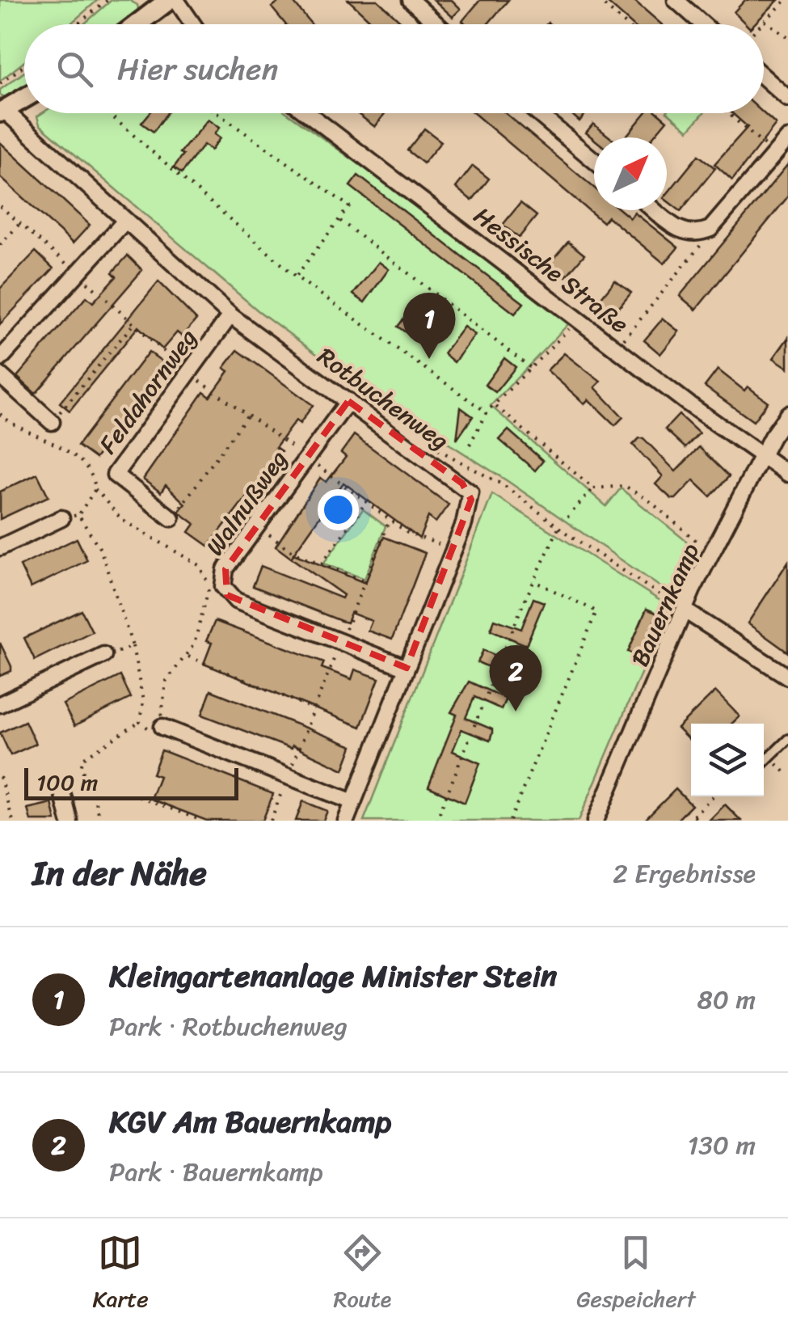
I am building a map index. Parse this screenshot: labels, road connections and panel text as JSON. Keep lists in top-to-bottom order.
{
  "streets": {
    "street": [
      "Hessische Straße",
      "Feldahornweg",
      "Rotbuchenweg",
      "Walnußweg",
      "Bauernkamp"
    ]
  },
  "crossings": [
    ["Hessische Straße", "Bauernkamp"],
    ["Feldahornweg", "Rotbuchenweg"],
    ["Rotbuchenweg", "Walnußweg"]
  ],
  "scale_bar": "100 m",
  "north": "top right",
  "page": {
    "search": "Hier suchen",
    "pins": ["1", "2"],
    "scale": "100 m",
    "heading": ["In der Nähe", "2 Ergebnisse"],
    "list": [
      {
        "mark": "1",
        "name": "Kleingartenanlage Minister Stein",
        "note": "Park · Rotbuchenweg",
        "value": "80 m"
      },
      {
        "mark": "2",
        "name": "KGV Am Bauernkamp",
        "note": "Park · Bauernkamp",
        "value": "130 m"
      }
    ],
    "nav": ["Karte", "Route", "Gespeichert"]
  }
}
